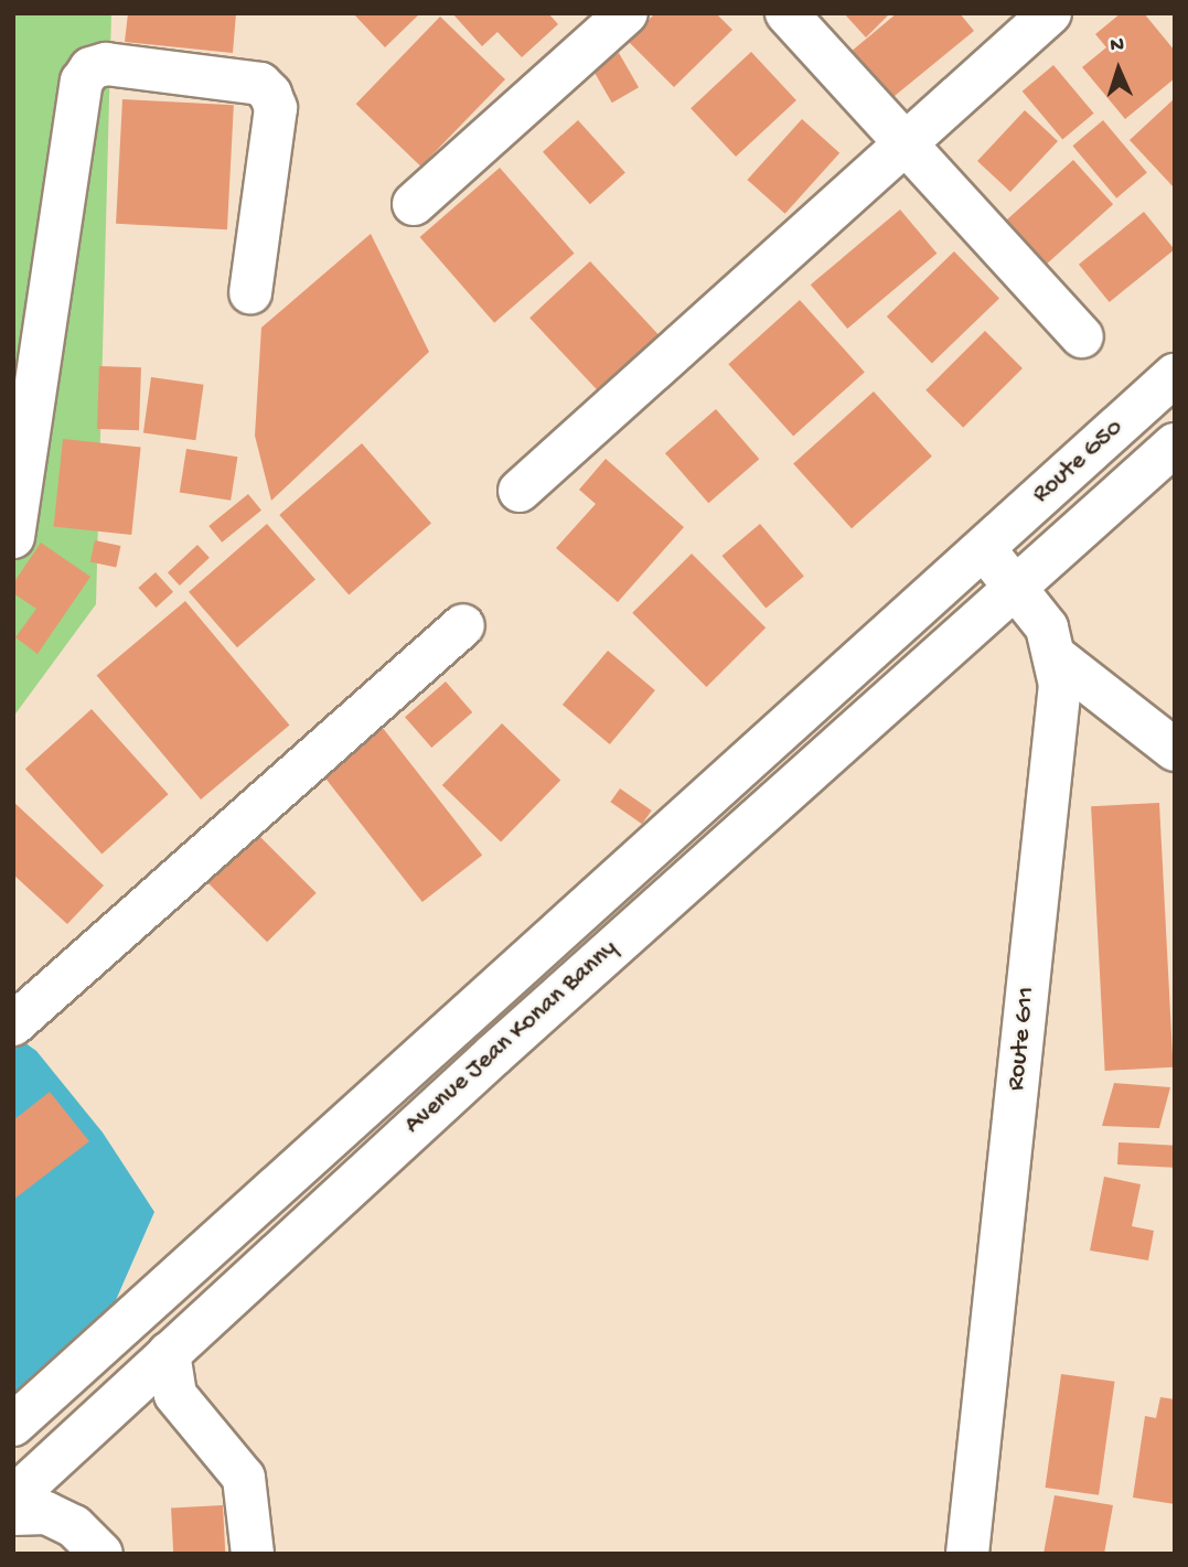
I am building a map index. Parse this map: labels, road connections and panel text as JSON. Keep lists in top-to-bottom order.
{
  "streets": {
    "street": ["Route G50", "Avenue Jean Konan Banny", "Route G11"]
  },
  "crossings": [
    ["Route G50", "Avenue Jean Konan Banny"]
  ],
  "north": "top"
}
